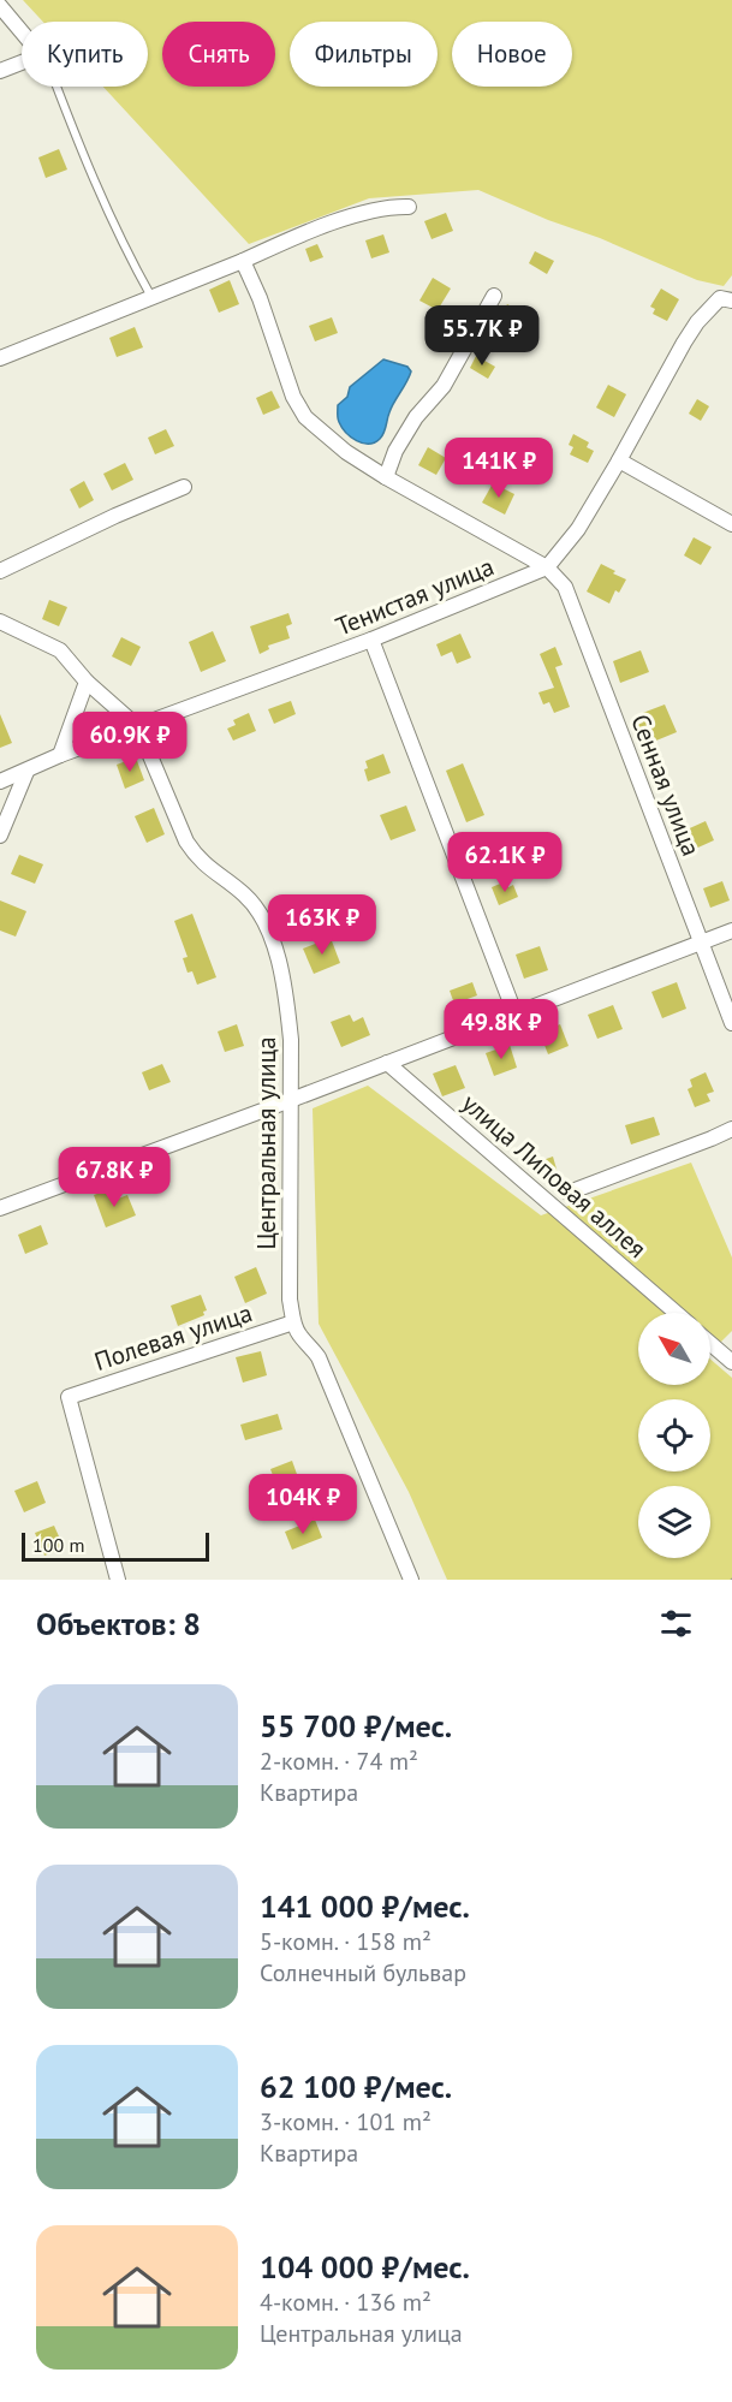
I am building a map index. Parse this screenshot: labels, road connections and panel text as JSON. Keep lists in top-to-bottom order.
{
  "streets": {
    "street": [
      "Тенистая улица",
      "Сенная улица",
      "Центральная улица",
      "улица Липовая аллея",
      "Полевая улица"
    ]
  },
  "crossings": [
    ["Тенистая улица", "Сенная улица"],
    ["Тенистая улица", "Центральная улица"],
    ["Центральная улица", "Полевая улица"]
  ],
  "scale_bar": "100 m",
  "north": "top left",
  "page": {
    "chip": [
      "Купить",
      "Снять",
      "Фильтры",
      "Новое"
    ],
    "price": [
      "55.7K ₽",
      "141K ₽",
      "60.9K ₽",
      "62.1K ₽",
      "163K ₽",
      "49.8K ₽",
      "67.8K ₽",
      "104K ₽"
    ],
    "scale": "100 m",
    "heading": "Объектов: 8",
    "list": [
      {
        "name": "55 700 ₽/мес.",
        "note": "2-комн. · 74 m² · Квартира"
      },
      {
        "name": "141 000 ₽/мес.",
        "note": "5-комн. · 158 m² · Солнечный бульвар"
      },
      {
        "name": "62 100 ₽/мес.",
        "note": "3-комн. · 101 m² · Квартира"
      },
      {
        "name": "104 000 ₽/мес.",
        "note": "4-комн. · 136 m² · Центральная улица"
      }
    ]
  }
}
